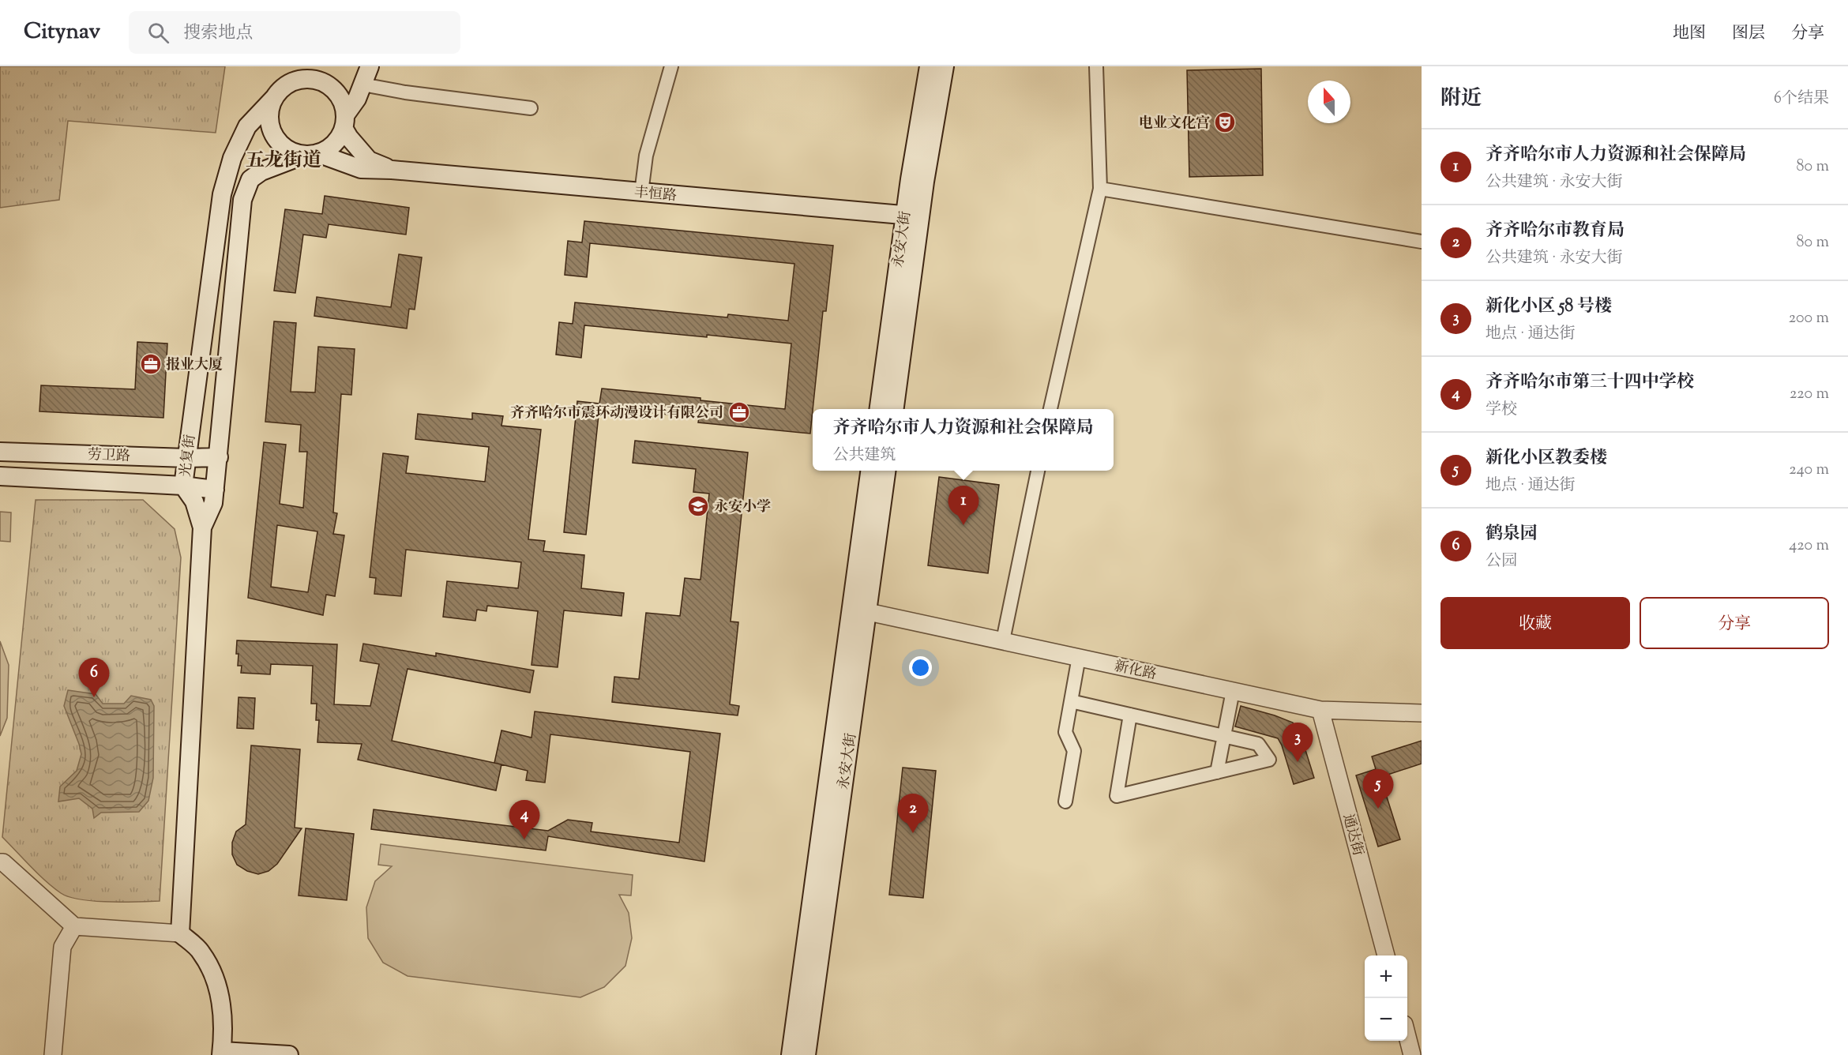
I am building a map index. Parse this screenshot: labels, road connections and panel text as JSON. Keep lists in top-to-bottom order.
{
  "streets": {
    "main road": [
      "丰恒路",
      "永安大街",
      "劳卫路",
      "光复街"
    ],
    "street": ["新化路", "通达街"]
  },
  "crossings": [
    ["丰恒路", "永安大街"],
    ["永安大街", "新化路"],
    ["劳卫路", "光复街"],
    ["新化路", "通达街"]
  ],
  "districts": ["五龙街道"],
  "places": {
    "theatre": ["电业文化宫"],
    "office": ["报业大厦", "齐齐哈尔市震环动漫设计有限公司"],
    "school or university": ["永安小学"]
  },
  "north": "top",
  "page": {
    "header": "Citynav",
    "search": "搜索地点",
    "nav": ["地图", "图层", "分享"],
    "heading": ["附近", "6个结果"],
    "list": [
      {
        "mark": "1",
        "name": "齐齐哈尔市人力资源和社会保障局",
        "note": "公共建筑 · 永安大街",
        "value": "80 m"
      },
      {
        "mark": "2",
        "name": "齐齐哈尔市教育局",
        "note": "公共建筑 · 永安大街",
        "value": "80 m"
      },
      {
        "mark": "3",
        "name": "新化小区 58 号楼",
        "note": "地点 · 通达街",
        "value": "200 m"
      },
      {
        "mark": "4",
        "name": "齐齐哈尔市第三十四中学校",
        "note": "学校",
        "value": "220 m"
      },
      {
        "mark": "5",
        "name": "新化小区教委楼",
        "note": "地点 · 通达街",
        "value": "240 m"
      },
      {
        "mark": "6",
        "name": "鹤泉园",
        "note": "公园",
        "value": "420 m"
      }
    ],
    "popup": ["齐齐哈尔市人力资源和社会保障局", "公共建筑"],
    "pins": [
      "1",
      "6",
      "3",
      "5",
      "2",
      "4"
    ],
    "buttons": ["收藏", "分享"],
    "map_buttons": ["+", "−"]
  }
}
